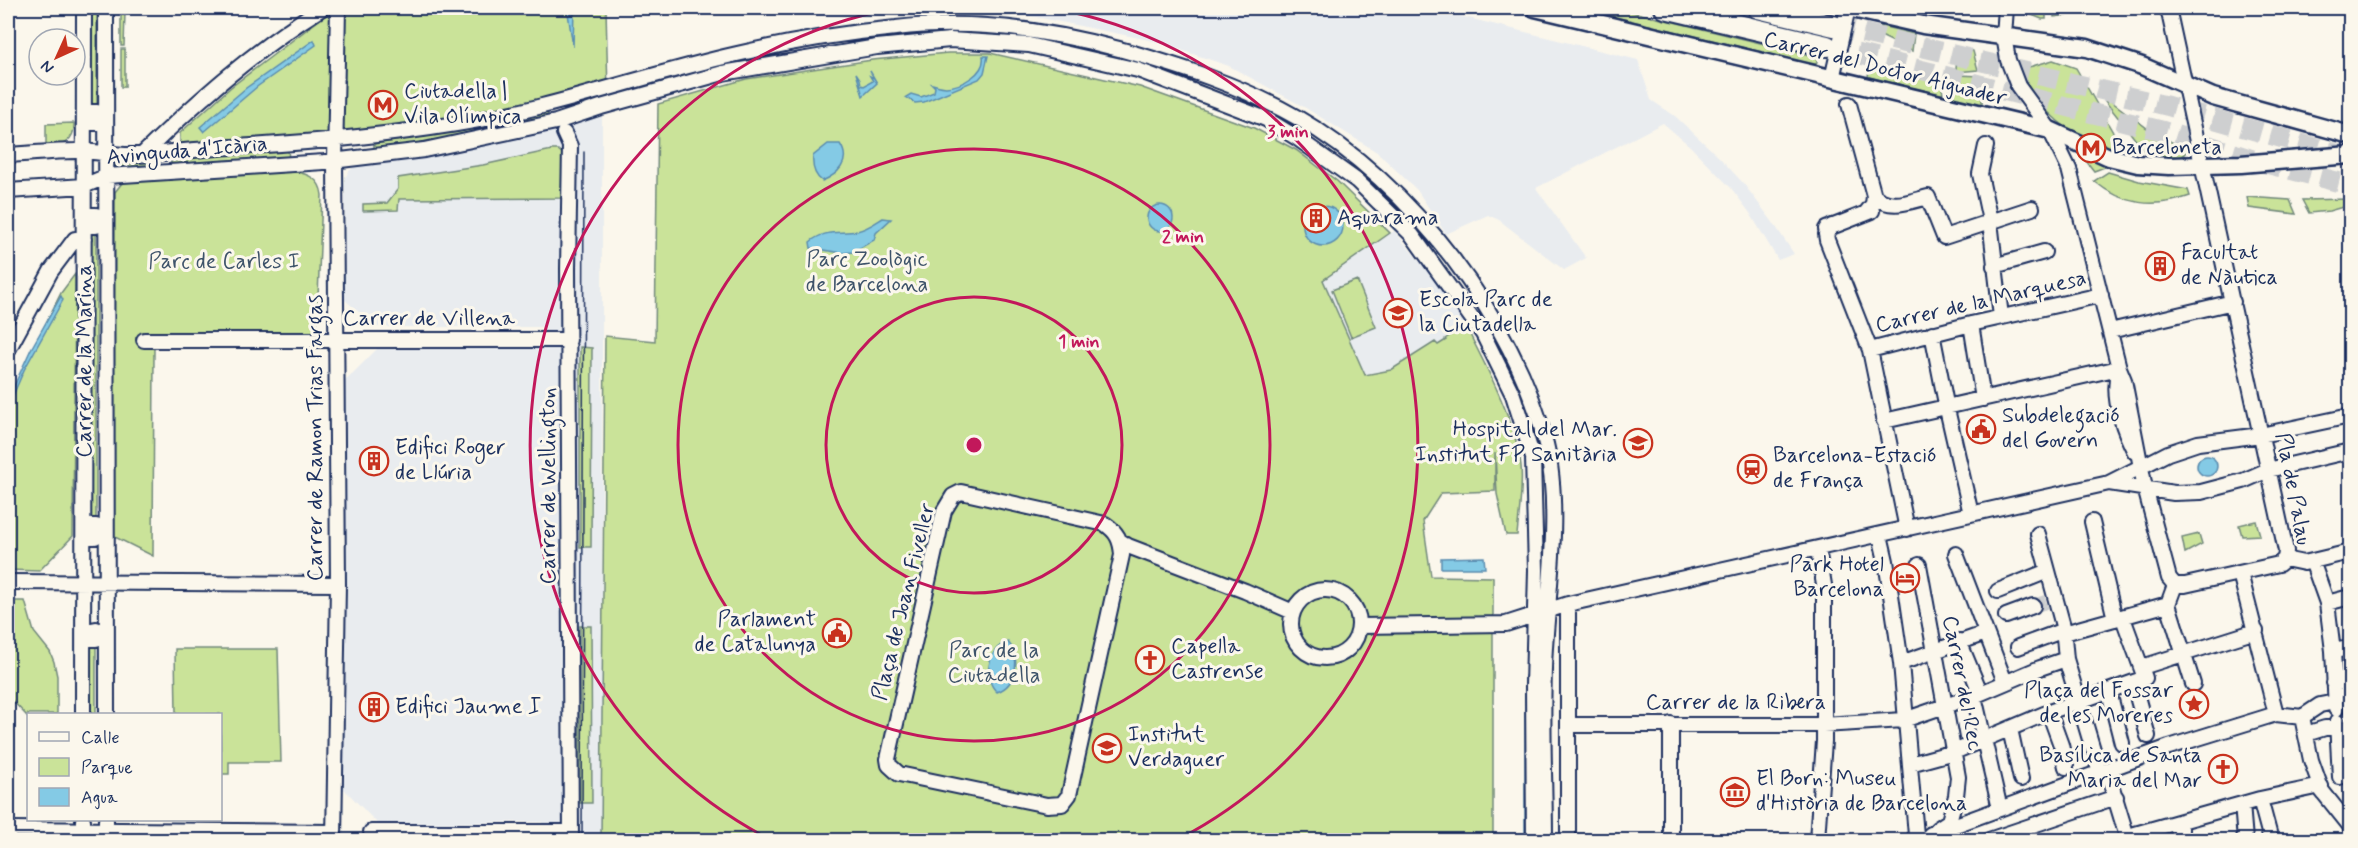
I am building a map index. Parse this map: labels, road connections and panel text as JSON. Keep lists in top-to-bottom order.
{
  "streets": {
    "main road": ["Carrer del Doctor Aiguader"],
    "street": [
      "Avinguda d'Icària",
      "Carrer de la Marquesa",
      "Carrer de Villena",
      "Carrer de la Marina",
      "Carrer de Ramon Trias Fargas",
      "Carrer de Wellington",
      "Pla de Palau",
      "Plaça de Joan Fiveller",
      "Carrer del Rec",
      "Carrer de la Ribera"
    ]
  },
  "crossings": [
    ["Carrer del Doctor Aiguader", "Pla de Palau"],
    ["Avinguda d'Icària", "Carrer de la Marina"],
    ["Avinguda d'Icària", "Carrer de Ramon Trias Fargas"],
    ["Carrer de Villena", "Carrer de Ramon Trias Fargas"],
    ["Carrer de Villena", "Carrer de Wellington"],
    ["Carrer del Rec", "Carrer de la Ribera"]
  ],
  "parks": ["Parc Zoològic de Barcelona", "Parc de Carles I", "Parc de la Ciutadella"],
  "places": {
    "metro station": ["Ciutadella | Vila Olímpica", "Barceloneta"],
    "building": [
      "Aquarama",
      "Facultat de Nàutica",
      "Edifici Roger de Llúria",
      "Edifici Jaume I"
    ],
    "school or university": ["Escola Parc de la Ciutadella", "Hospital del Mar. Institut FP Sanitària", "Institut Verdaguer"],
    "public building": ["Subdelegació del Govern", "Parlament de Catalunya"],
    "station": ["Barcelona-Estació de França"],
    "hotel": ["Park Hotel Barcelona"],
    "church": ["Capella Castrense", "Basílica de Santa Maria del Mar"],
    "place": ["Plaça del Fossar de les Moreres"],
    "museum": ["El Born: Museu d'Història de Barcelona"]
  },
  "legend": ["Calle", "Parque", "Agua"],
  "north": "bottom left",
  "rings": ["3 min", "2 min", "1 min"]
}
